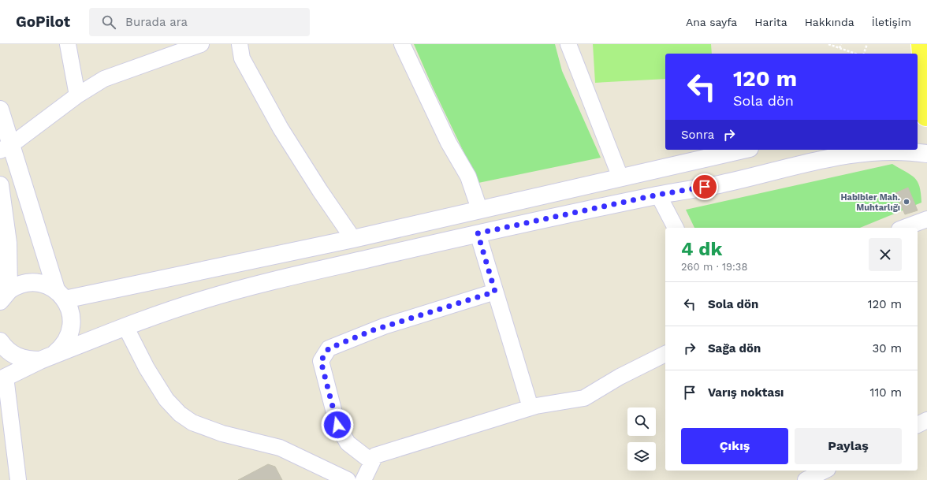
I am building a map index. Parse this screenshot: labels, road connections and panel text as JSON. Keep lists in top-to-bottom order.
{
  "places": ["Habibler Mah. Muhtarlığı"],
  "page": {
    "header": "GoPilot",
    "search": "Burada ara",
    "nav": [
      "Ana sayfa",
      "Harita",
      "Hakkında",
      "İletişim"
    ],
    "turn": ["120 m", "Sola dön"],
    "then": "Sonra",
    "heading": ["4 dk", "260 m · 19:38"],
    "list": [
      {
        "name": "Sola dön",
        "value": "120 m"
      },
      {
        "name": "Sağa dön",
        "value": "30 m"
      },
      {
        "name": "Varış noktası",
        "value": "110 m"
      }
    ],
    "buttons": ["Çıkış", "Paylaş"]
  }
}
